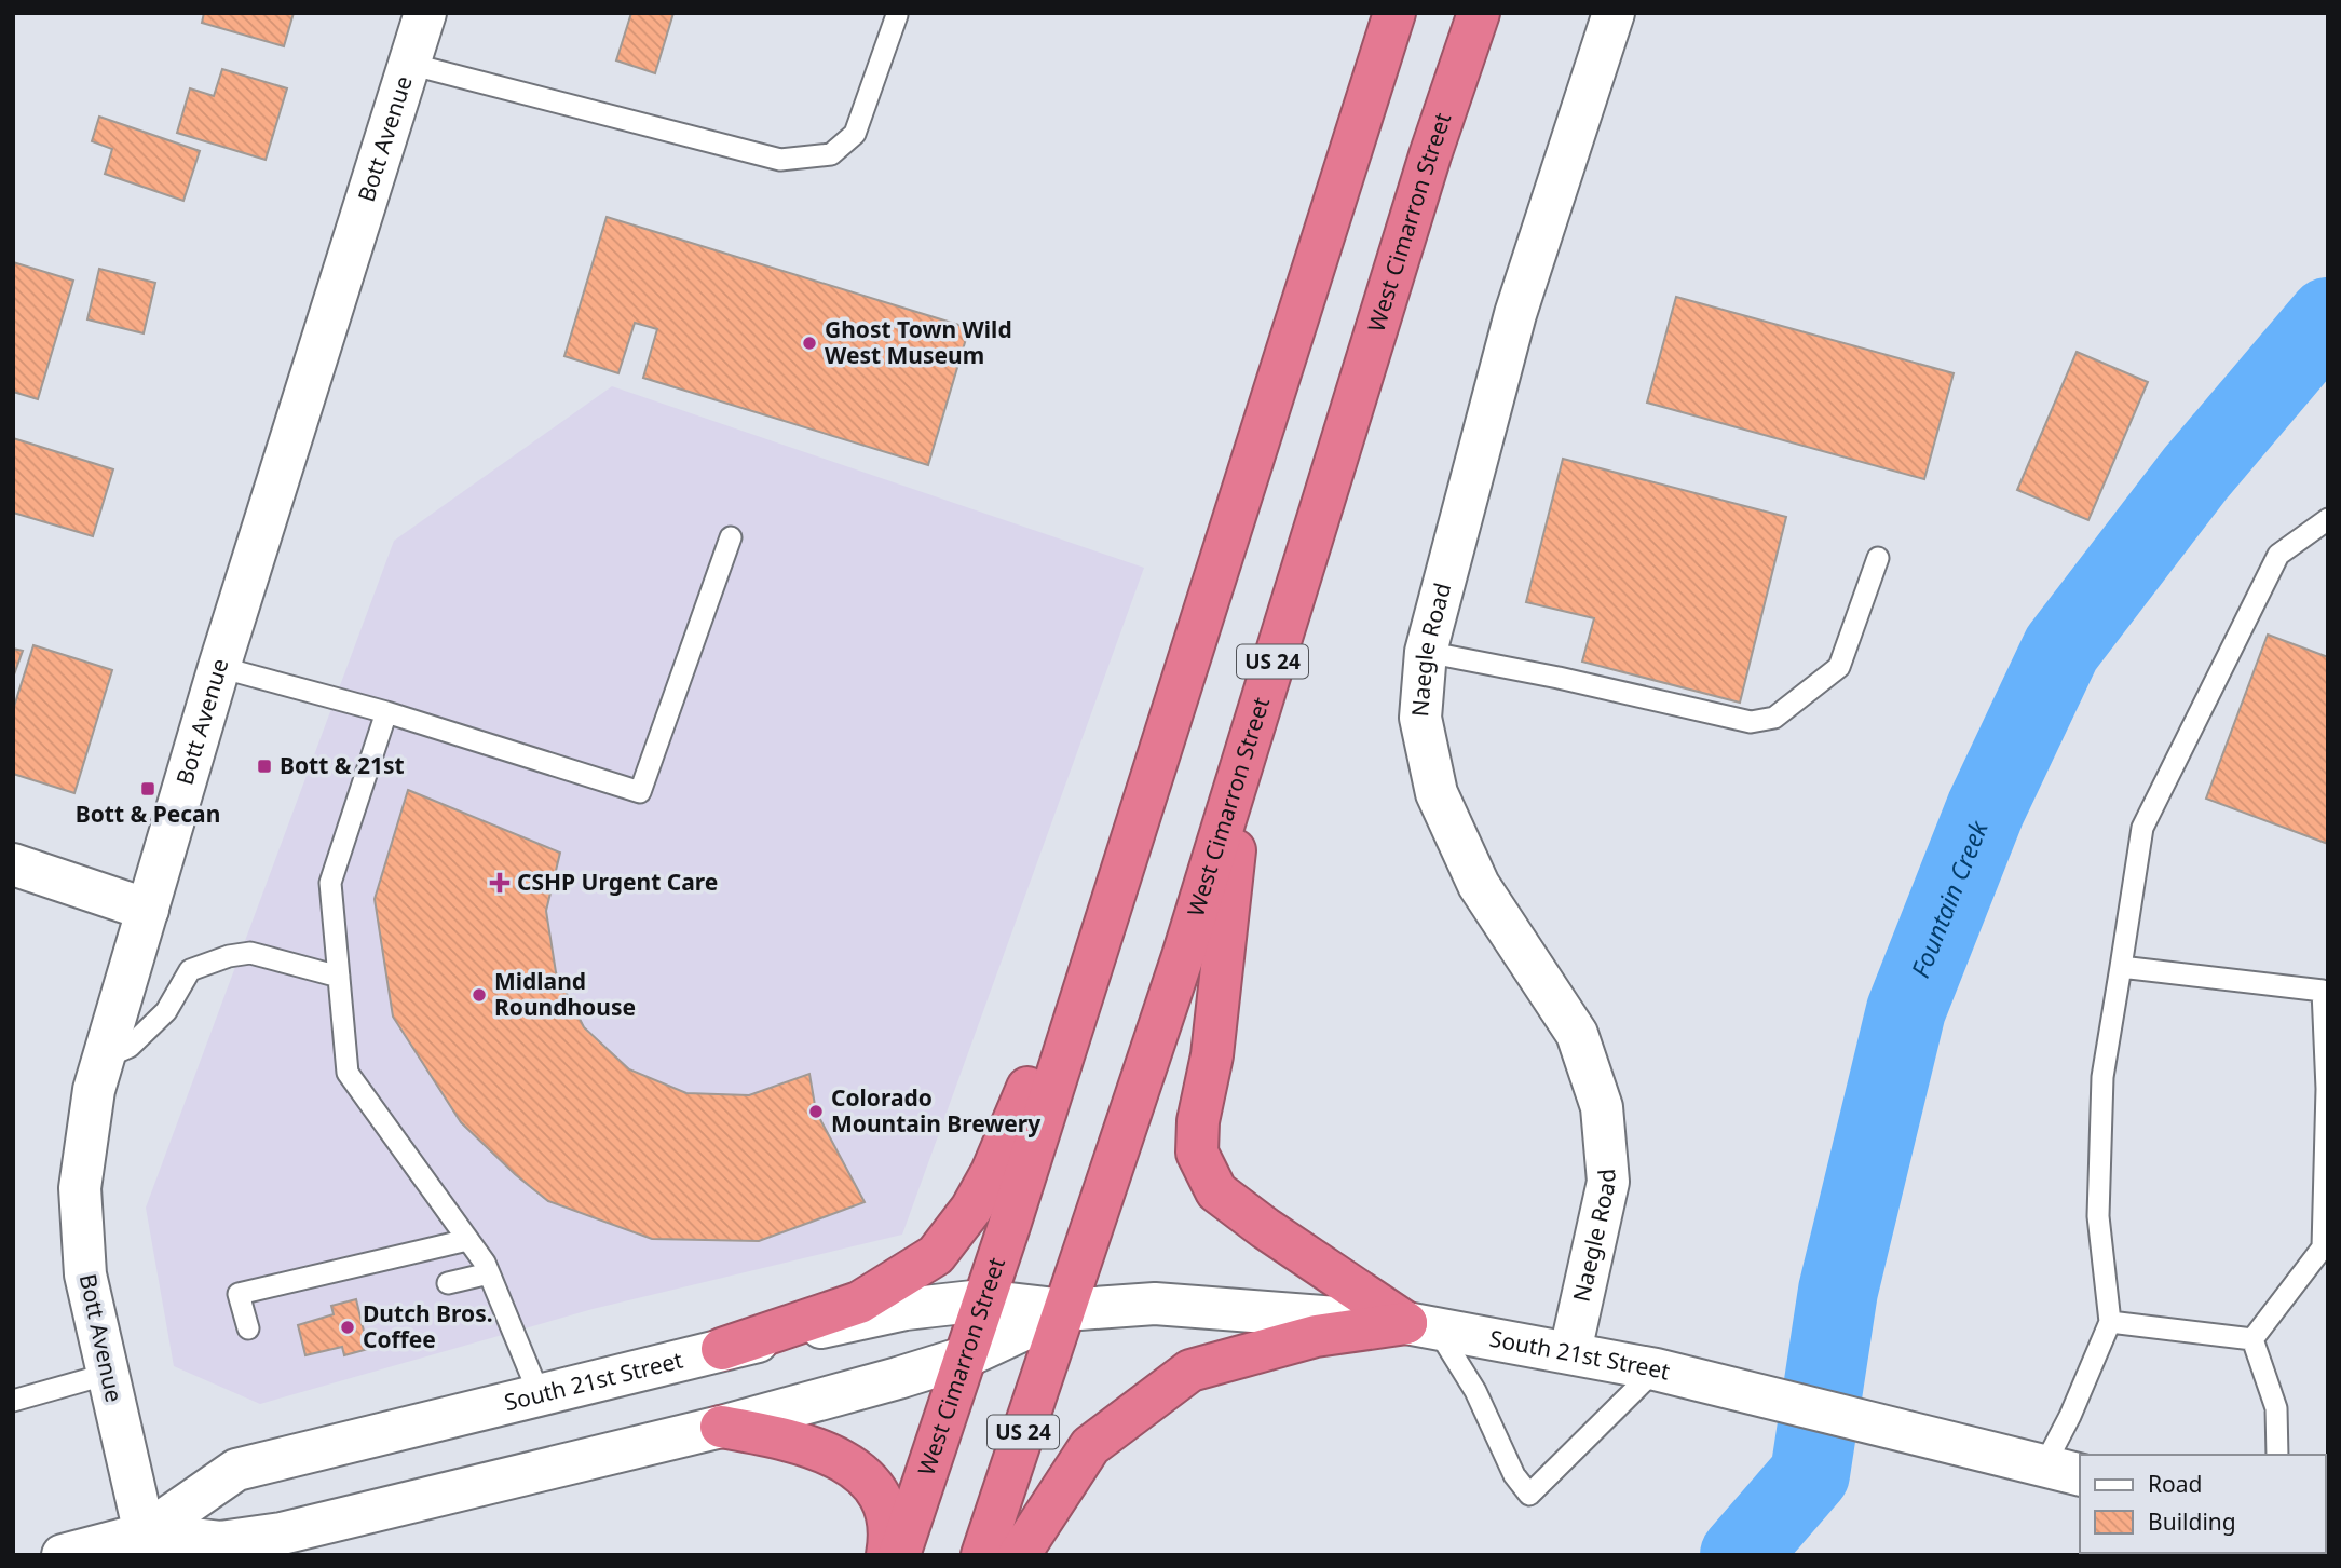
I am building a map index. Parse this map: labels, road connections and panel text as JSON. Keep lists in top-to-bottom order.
{
  "streets": {
    "highway": ["West Cimarron Street", "US 24"],
    "street": ["Bott Avenue", "Naegle Road", "South 21st Street"]
  },
  "crossings": [
    ["Bott Avenue", "South 21st Street"],
    ["West Cimarron Street", "South 21st Street"],
    ["Naegle Road", "South 21st Street"]
  ],
  "water": ["Fountain Creek"],
  "places": {
    "other": [
      "Ghost Town Wild West Museum",
      "Midland Roundhouse",
      "Colorado Mountain Brewery",
      "Dutch Bros. Coffee"
    ],
    "transit": ["Bott & 21st", "Bott & Pecan"],
    "health": ["CSHP Urgent Care"]
  },
  "legend": ["Road", "Building"]
}
